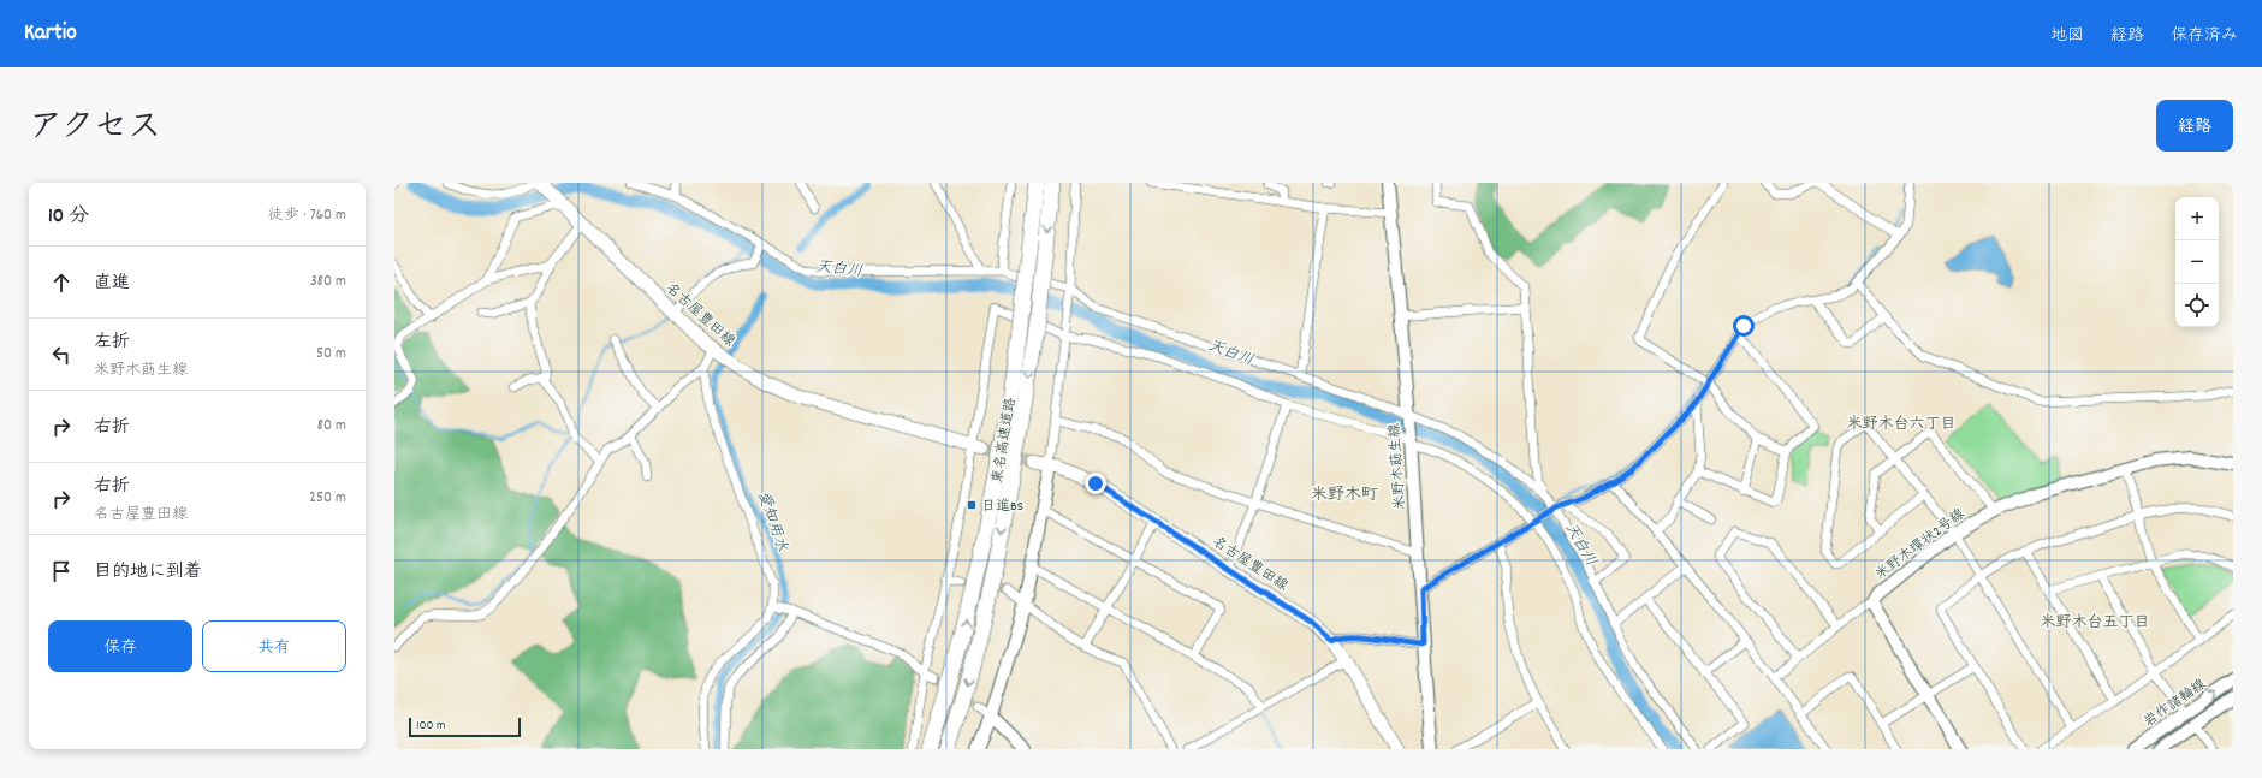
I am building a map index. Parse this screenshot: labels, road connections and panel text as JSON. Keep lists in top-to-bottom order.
{
  "streets": {
    "highway": ["東名高速道路"],
    "main road": ["名古屋豊田線"],
    "street": ["米野木莇生線", "米野木環状2号線", "岩作諸輪線"]
  },
  "districts": ["米野木台六丁目", "米野木町", "米野木台五丁目"],
  "water": ["天白川", "愛知用水"],
  "places": {
    "transit": ["日進BS"]
  },
  "scale_bar": "100 m",
  "page": {
    "header": "Kartio",
    "nav": ["地図", "経路", "保存済み"],
    "title": "アクセス",
    "buttons": [
      "経路",
      ["保存", "共有"]
    ],
    "heading": ["10 分", "徒歩 · 760 m"],
    "map_buttons": ["+", "−"],
    "list": [
      ["直進", "380 m"],
      ["左折", "米野木莇生線", "50 m"],
      ["右折", "80 m"],
      ["右折", "名古屋豊田線", "250 m"],
      "目的地に到着"
    ],
    "scale": "100 m"
  }
}
